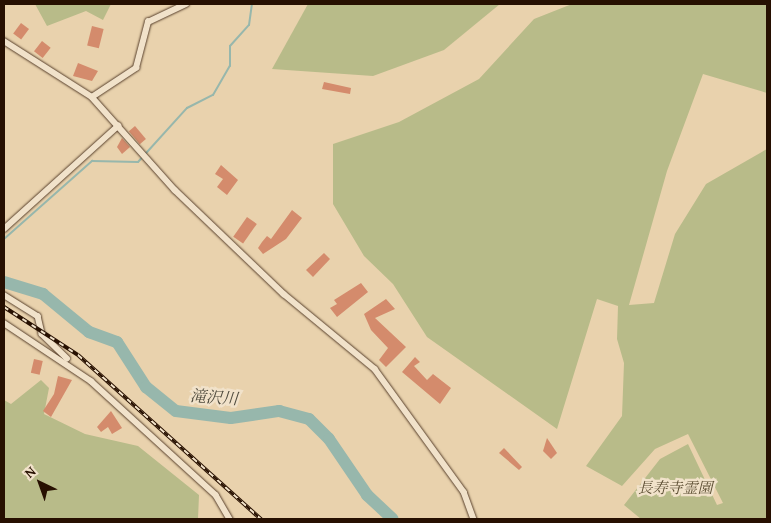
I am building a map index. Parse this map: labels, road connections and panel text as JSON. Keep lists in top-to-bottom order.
{
  "water": ["滝沢川"],
  "parks": ["長寿寺霊園"],
  "north": "top left"
}
